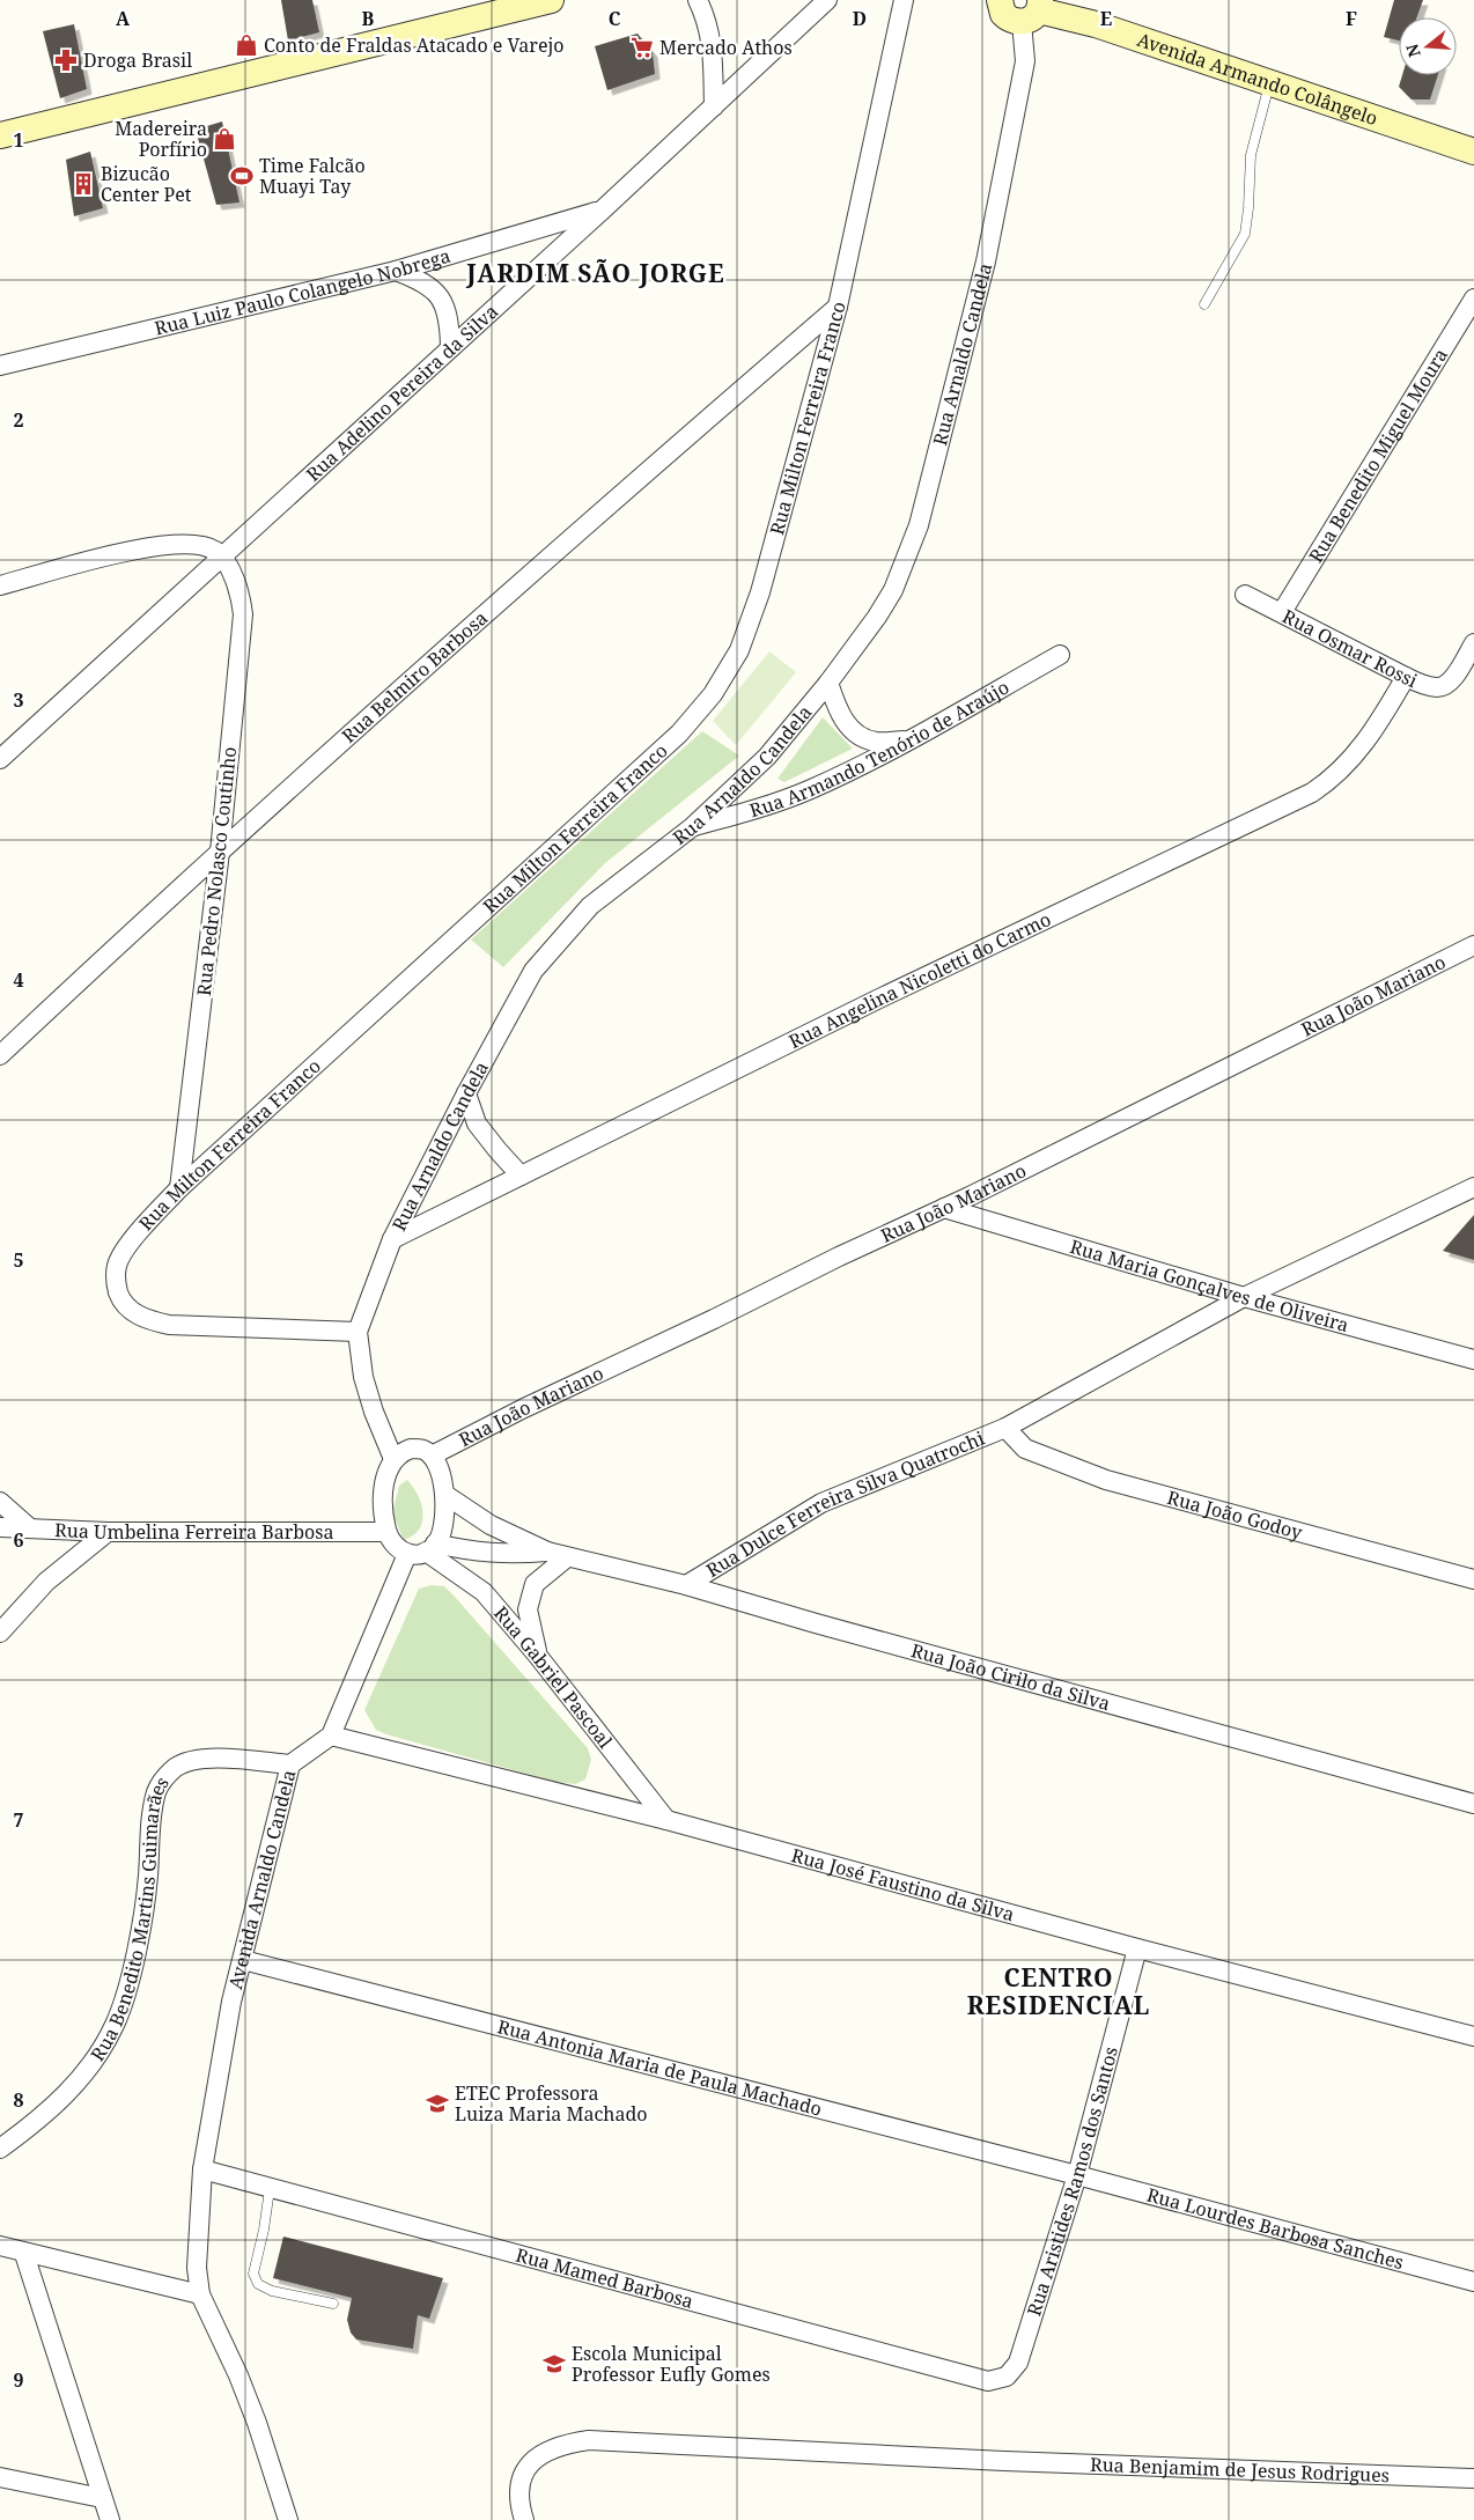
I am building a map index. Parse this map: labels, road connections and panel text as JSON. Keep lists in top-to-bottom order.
{
  "streets": {
    "street": [
      "Avenida Armando Colângelo",
      "Rua Luiz Paulo Colangelo Nobrega",
      "Rua Arnaldo Candela",
      "Rua Adelino Pereira da Silva",
      "Rua Milton Ferreira Franco",
      "Rua Benedito Miguel Moura",
      "Rua Osmar Rossi",
      "Rua Belmiro Barbosa",
      "Rua Armando Tenório de Araújo",
      "Rua Pedro Nolasco Coutinho",
      "Rua Angelina Nicoletti do Carmo",
      "Rua João Mariano",
      "Rua Maria Gonçalves de Oliveira",
      "Rua Dulce Ferreira Silva Quatrochi",
      "Rua João Godoy",
      "Rua Umbelina Ferreira Barbosa",
      "Rua João Cirilo da Silva",
      "Rua Gabriel Pascoal",
      "Avenida Arnaldo Candela",
      "Rua José Faustino da Silva",
      "Rua Benedito Martins Guimarães",
      "Rua Antonia Maria de Paula Machado",
      "Rua Aristides Ramos dos Santos",
      "Rua Lourdes Barbosa Sanches",
      "Rua Mamed Barbosa",
      "Rua Benjamim de Jesus Rodrigues"
    ]
  },
  "crossings": [
    ["Avenida Armando Colângelo", "Rua Arnaldo Candela"],
    ["Rua Luiz Paulo Colangelo Nobrega", "Rua Adelino Pereira da Silva"],
    ["Rua Arnaldo Candela", "Rua Milton Ferreira Franco"],
    ["Rua Arnaldo Candela", "Rua Armando Tenório de Araújo"],
    ["Rua Arnaldo Candela", "Rua Angelina Nicoletti do Carmo"],
    ["Rua Arnaldo Candela", "Rua João Mariano"],
    ["Rua Arnaldo Candela", "Rua Umbelina Ferreira Barbosa"],
    ["Rua Arnaldo Candela", "Rua João Cirilo da Silva"],
    ["Rua Arnaldo Candela", "Rua Gabriel Pascoal"],
    ["Rua Adelino Pereira da Silva", "Rua Pedro Nolasco Coutinho"],
    ["Rua Milton Ferreira Franco", "Rua Belmiro Barbosa"],
    ["Rua Milton Ferreira Franco", "Rua Pedro Nolasco Coutinho"],
    ["Rua Benedito Miguel Moura", "Rua Osmar Rossi"],
    ["Rua Osmar Rossi", "Rua Angelina Nicoletti do Carmo"],
    ["Rua Belmiro Barbosa", "Rua Pedro Nolasco Coutinho"],
    ["Rua João Mariano", "Rua Maria Gonçalves de Oliveira"],
    ["Rua João Mariano", "Rua Umbelina Ferreira Barbosa"],
    ["Rua João Mariano", "Rua João Cirilo da Silva"],
    ["Rua João Mariano", "Rua Gabriel Pascoal"],
    ["Rua Maria Gonçalves de Oliveira", "Rua Dulce Ferreira Silva Quatrochi"],
    ["Rua Dulce Ferreira Silva Quatrochi", "Rua João Godoy"],
    ["Rua Dulce Ferreira Silva Quatrochi", "Rua João Cirilo da Silva"],
    ["Rua Umbelina Ferreira Barbosa", "Rua João Cirilo da Silva"],
    ["Rua Umbelina Ferreira Barbosa", "Rua Gabriel Pascoal"],
    ["Rua João Cirilo da Silva", "Rua Gabriel Pascoal"],
    ["Rua Gabriel Pascoal", "Rua José Faustino da Silva"],
    ["Avenida Arnaldo Candela", "Rua José Faustino da Silva"],
    ["Avenida Arnaldo Candela", "Rua Benedito Martins Guimarães"],
    ["Avenida Arnaldo Candela", "Rua Antonia Maria de Paula Machado"],
    ["Avenida Arnaldo Candela", "Rua Mamed Barbosa"],
    ["Rua José Faustino da Silva", "Rua Aristides Ramos dos Santos"],
    ["Rua Antonia Maria de Paula Machado", "Rua Aristides Ramos dos Santos"],
    ["Rua Antonia Maria de Paula Machado", "Rua Lourdes Barbosa Sanches"],
    ["Rua Aristides Ramos dos Santos", "Rua Lourdes Barbosa Sanches"],
    ["Rua Aristides Ramos dos Santos", "Rua Mamed Barbosa"]
  ],
  "districts": ["JARDIM SÃO JORGE", "CENTRO RESIDENCIAL"],
  "places": {
    "shop": ["Conto de Fraldas Atacado e Varejo", "Madereira Porfírio"],
    "supermarket": ["Mercado Athos"],
    "pharmacy": ["Droga Brasil"],
    "sports": ["Time Falcão Muayi Tay"],
    "building": ["Bizucão Center Pet"],
    "school or university": ["ETEC Professora Luiza Maria Machado", "Escola Municipal Professor Eufly Gomes"]
  },
  "north": "left",
  "grid": {
    "columns": [
      "A",
      "B",
      "C",
      "D",
      "E",
      "F"
    ],
    "rows": [
      "1",
      "2",
      "3",
      "4",
      "5",
      "6",
      "7",
      "8",
      "9"
    ]
  }
}
